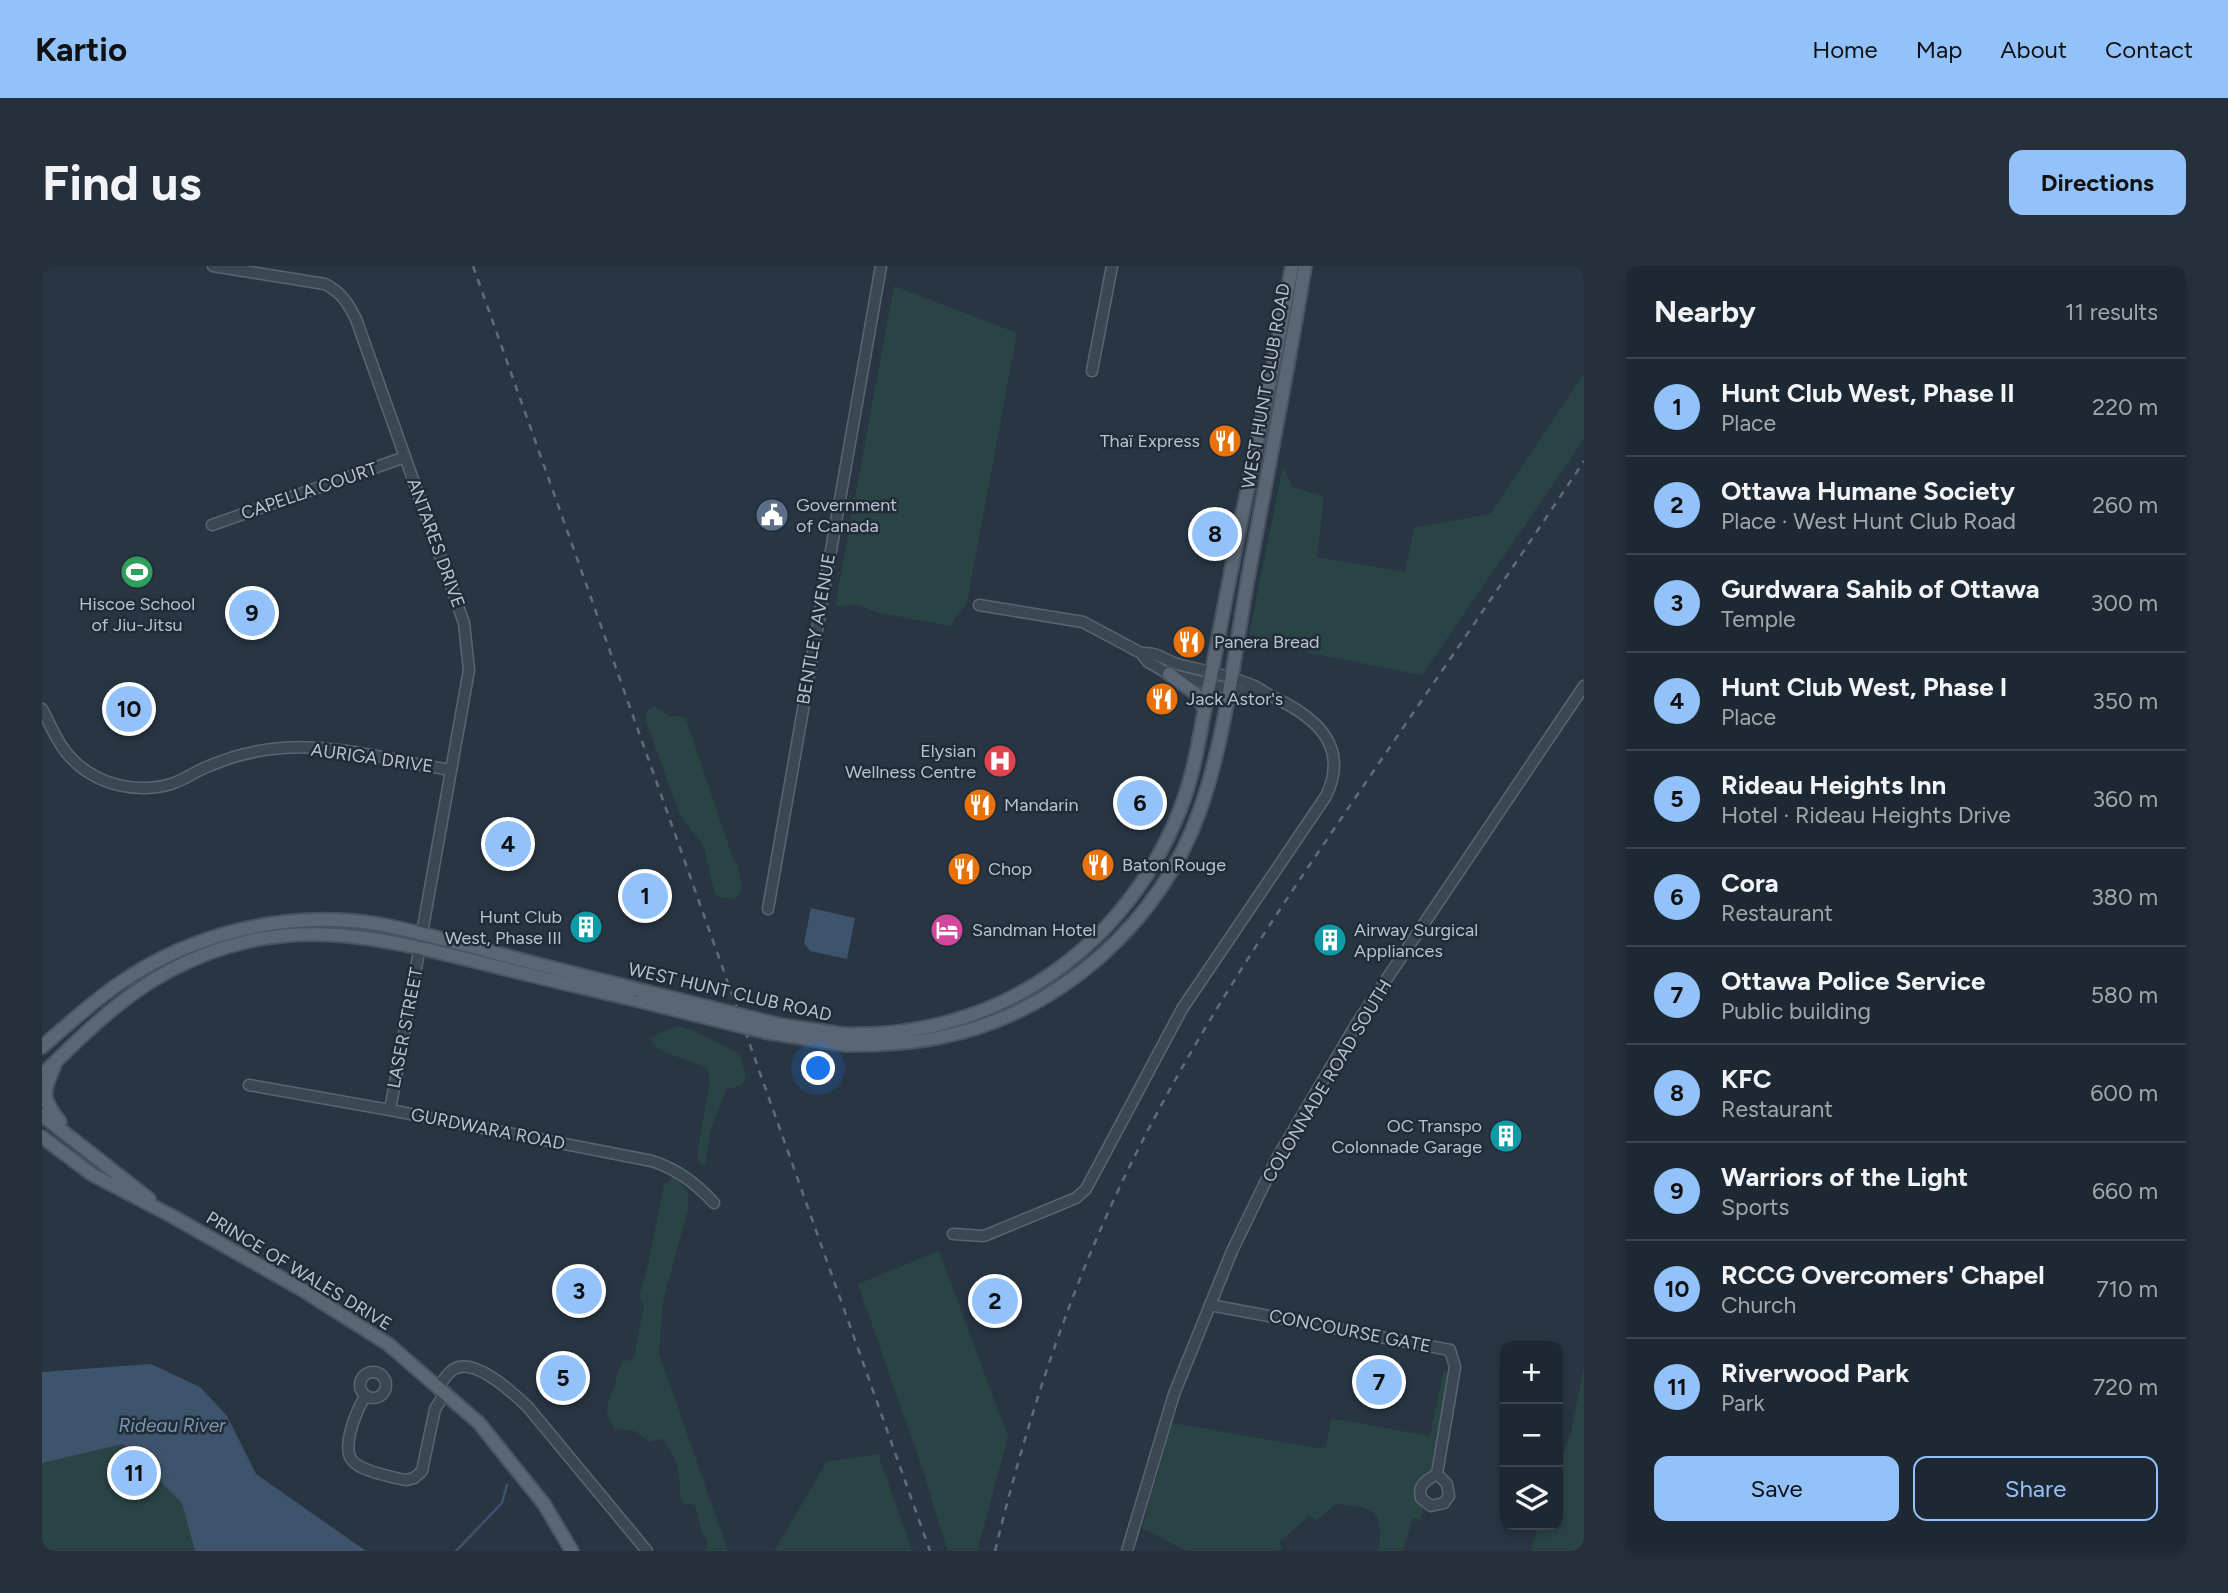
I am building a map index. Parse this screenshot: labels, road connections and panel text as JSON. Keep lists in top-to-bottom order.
{
  "streets": {
    "main road": ["WEST HUNT CLUB ROAD", "PRINCE OF WALES DRIVE"],
    "street": [
      "CAPELLA COURT",
      "ANTARES DRIVE",
      "BENTLEY AVENUE",
      "AURIGA DRIVE",
      "LASER STREET",
      "COLONNADE ROAD SOUTH",
      "GURDWARA ROAD",
      "CONCOURSE GATE"
    ]
  },
  "crossings": [
    ["WEST HUNT CLUB ROAD", "ANTARES DRIVE"],
    ["WEST HUNT CLUB ROAD", "LASER STREET"],
    ["CAPELLA COURT", "ANTARES DRIVE"],
    ["ANTARES DRIVE", "AURIGA DRIVE"],
    ["ANTARES DRIVE", "LASER STREET"],
    ["LASER STREET", "GURDWARA ROAD"],
    ["COLONNADE ROAD SOUTH", "CONCOURSE GATE"]
  ],
  "water": ["Rideau River"],
  "places": {
    "restaurant": [
      "Thaï Express",
      "Panera Bread",
      "Jack Astor's",
      "Mandarin",
      "Baton Rouge",
      "Chop"
    ],
    "public building": ["Government of Canada"],
    "sports": ["Hiscoe School of Jiu-Jitsu"],
    "hospital": ["Elysian Wellness Centre"],
    "building": ["Hunt Club West, Phase III", "Airway Surgical Appliances", "OC Transpo Colonnade Garage"],
    "hotel": ["Sandman Hotel"]
  },
  "page": {
    "header": "Kartio",
    "nav": [
      "Home",
      "Map",
      "About",
      "Contact"
    ],
    "buttons": [
      "Directions",
      ["Save", "Share"]
    ],
    "title": "Find us",
    "heading": ["Nearby", "11 results"],
    "list": [
      {
        "mark": "1",
        "name": "Hunt Club West, Phase II",
        "note": "Place",
        "value": "220 m"
      },
      {
        "mark": "2",
        "name": "Ottawa Humane Society",
        "note": "Place · West Hunt Club Road",
        "value": "260 m"
      },
      {
        "mark": "3",
        "name": "Gurdwara Sahib of Ottawa",
        "note": "Temple",
        "value": "300 m"
      },
      {
        "mark": "4",
        "name": "Hunt Club West, Phase I",
        "note": "Place",
        "value": "350 m"
      },
      {
        "mark": "5",
        "name": "Rideau Heights Inn",
        "note": "Hotel · Rideau Heights Drive",
        "value": "360 m"
      },
      {
        "mark": "6",
        "name": "Cora",
        "note": "Restaurant",
        "value": "380 m"
      },
      {
        "mark": "7",
        "name": "Ottawa Police Service",
        "note": "Public building",
        "value": "580 m"
      },
      {
        "mark": "8",
        "name": "KFC",
        "note": "Restaurant",
        "value": "600 m"
      },
      {
        "mark": "9",
        "name": "Warriors of the Light",
        "note": "Sports",
        "value": "660 m"
      },
      {
        "mark": "10",
        "name": "RCCG Overcomers' Chapel",
        "note": "Church",
        "value": "710 m"
      },
      {
        "mark": "11",
        "name": "Riverwood Park",
        "note": "Park",
        "value": "720 m"
      }
    ],
    "pins": [
      "8",
      "9",
      "10",
      "6",
      "4",
      "1",
      "3",
      "2",
      "5",
      "7",
      "11"
    ],
    "map_buttons": ["+", "−"]
  }
}
